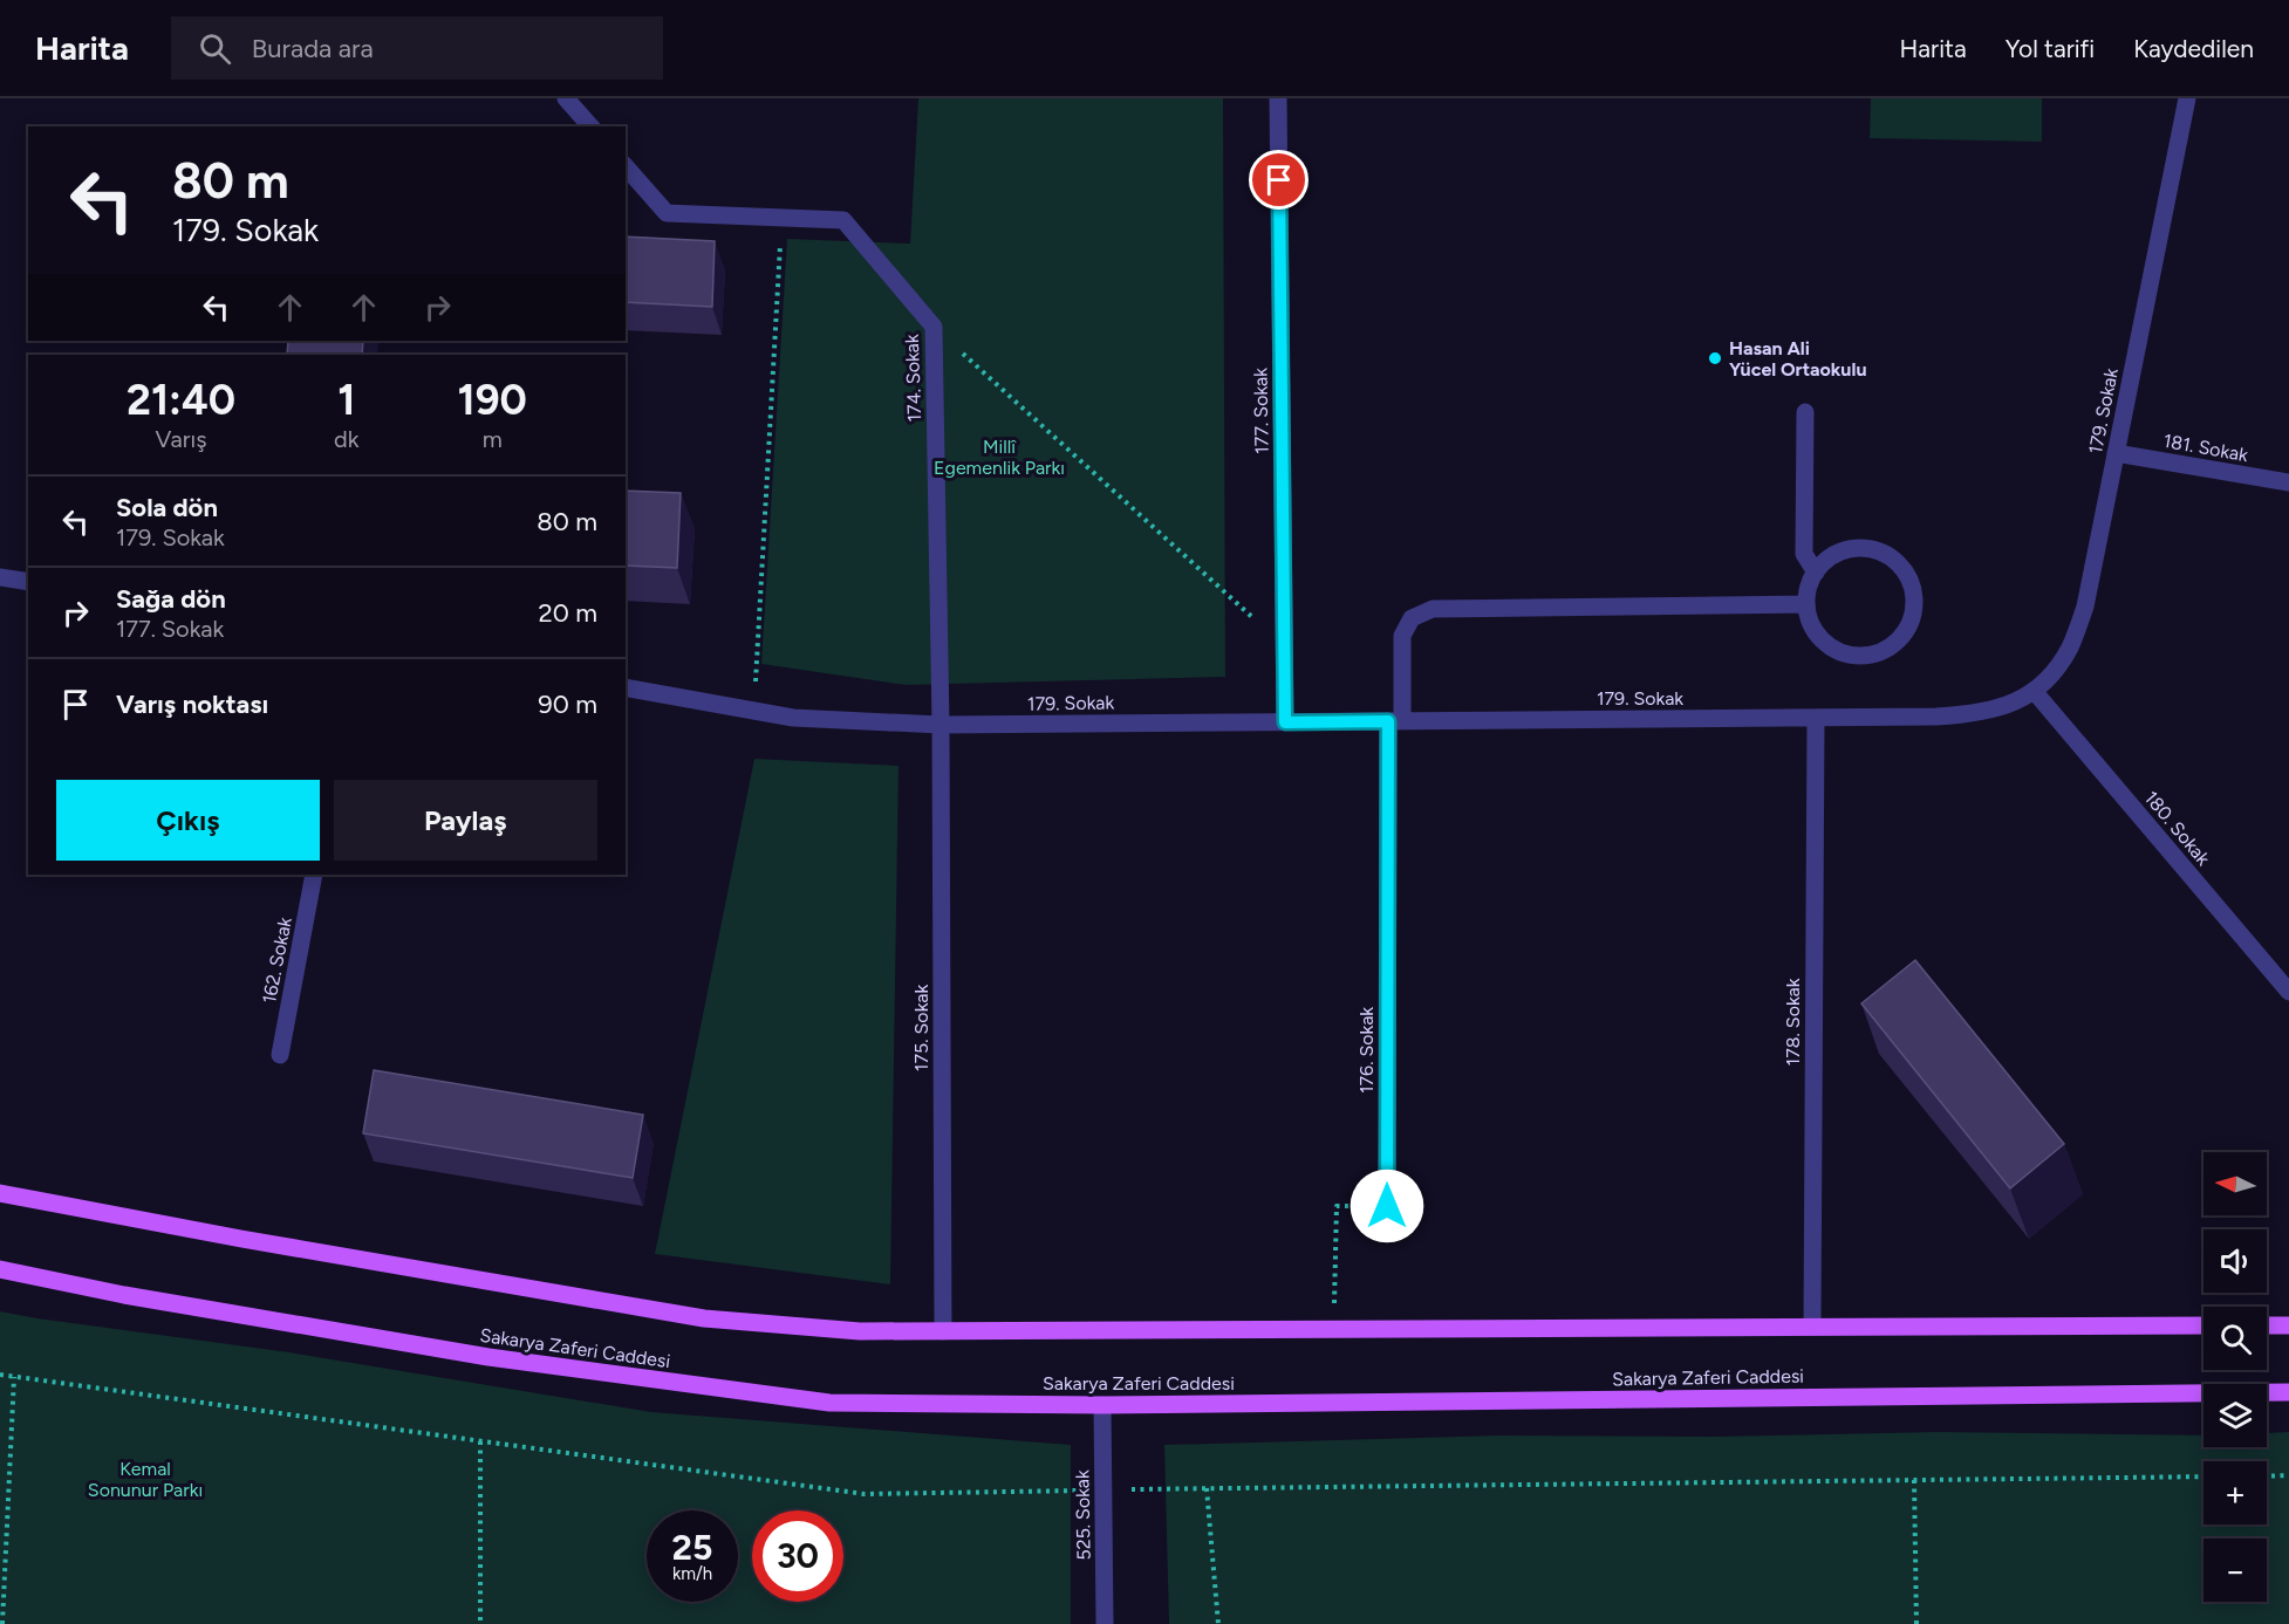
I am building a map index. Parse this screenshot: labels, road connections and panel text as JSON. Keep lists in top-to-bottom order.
{
  "streets": {
    "main road": ["Sakarya Zaferi Caddesi"],
    "street": [
      "174. Sokak",
      "177. Sokak",
      "179. Sokak",
      "181. Sokak",
      "180. Sokak",
      "162. Sokak",
      "178. Sokak",
      "175. Sokak",
      "176. Sokak",
      "525. Sokak"
    ]
  },
  "crossings": [
    ["174. Sokak", "179. Sokak"],
    ["174. Sokak", "175. Sokak"],
    ["177. Sokak", "179. Sokak"],
    ["179. Sokak", "181. Sokak"],
    ["179. Sokak", "180. Sokak"],
    ["179. Sokak", "178. Sokak"],
    ["179. Sokak", "175. Sokak"],
    ["179. Sokak", "176. Sokak"],
    ["Sakarya Zaferi Caddesi", "525. Sokak"]
  ],
  "parks": ["Millî Egemenlik Parkı", "Kemal Sonunur Parkı"],
  "places": ["Hasan Ali Yücel Ortaokulu"],
  "north": "left",
  "page": {
    "header": "Harita",
    "search": "Burada ara",
    "nav": ["Harita", "Yol tarifi", "Kaydedilen"],
    "turn": ["80 m", "179. Sokak"],
    "eta": [
      "21:40",
      "Varış",
      "1",
      "dk",
      "190",
      "m"
    ],
    "list": [
      {
        "name": "Sola dön",
        "note": "179. Sokak",
        "value": "80 m"
      },
      {
        "name": "Sağa dön",
        "note": "177. Sokak",
        "value": "20 m"
      },
      {
        "name": "Varış noktası",
        "value": "90 m"
      }
    ],
    "buttons": ["Çıkış", "Paylaş"],
    "map_buttons": ["+", "−"],
    "speed": "25 km/h",
    "limit": "30"
  }
}
